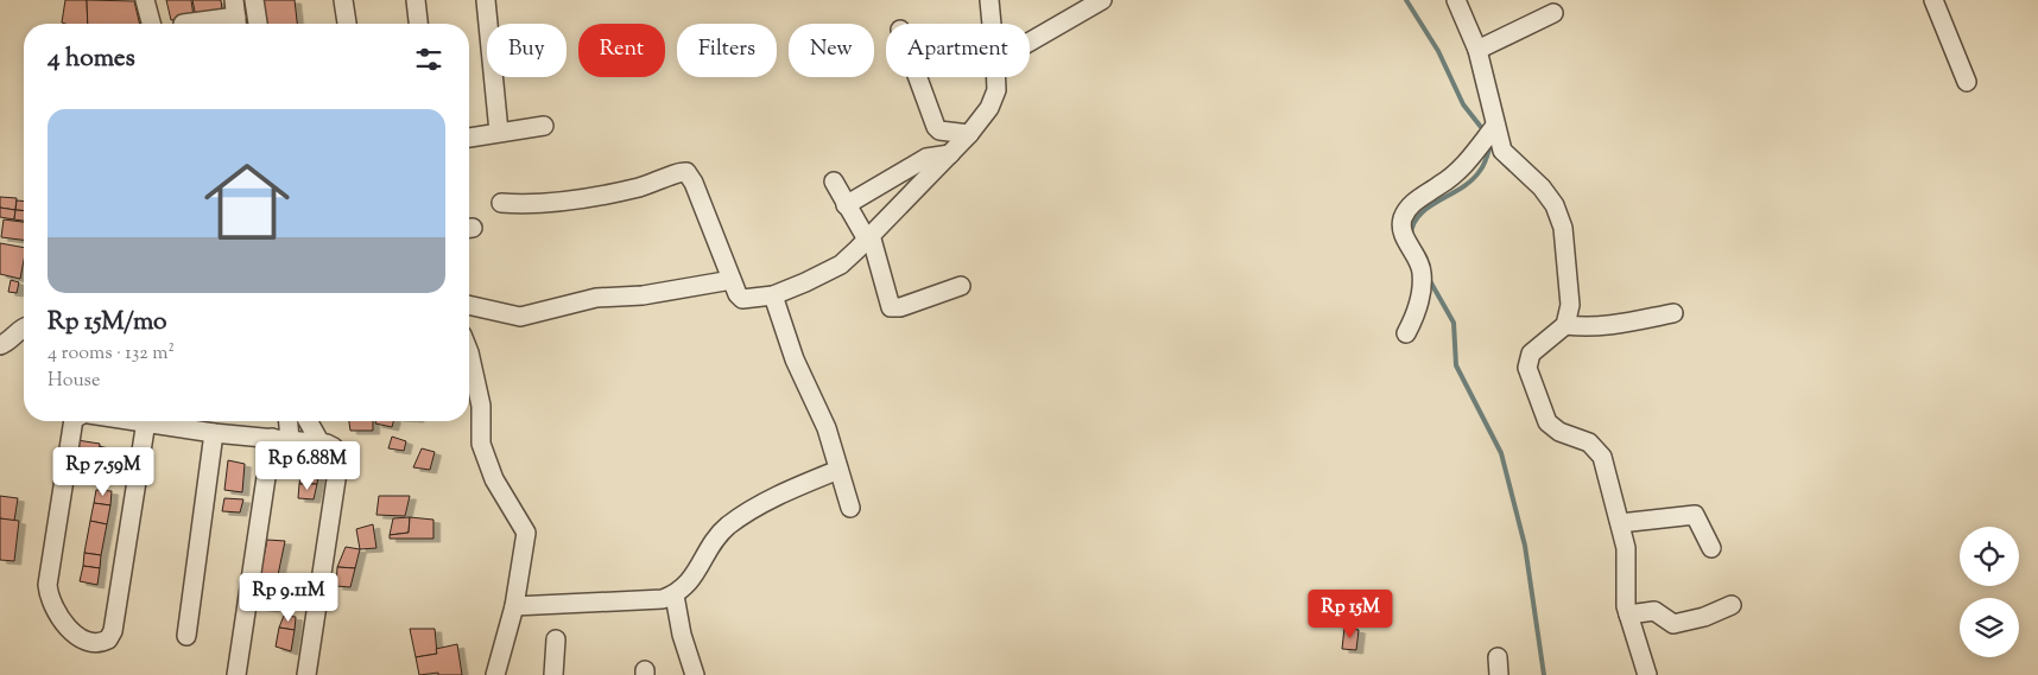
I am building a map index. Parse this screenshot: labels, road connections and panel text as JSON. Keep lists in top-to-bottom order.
{
  "page": {
    "chip": [
      "Buy",
      "Rent",
      "Filters",
      "New",
      "Apartment"
    ],
    "heading": "4 homes",
    "list": [
      {
        "name": "Rp 15M/mo",
        "note": "4 rooms · 132 m² · House"
      }
    ],
    "price": [
      "Rp 6.88M",
      "Rp 7.59M",
      "Rp 9.11M",
      "Rp 15M"
    ]
  }
}
